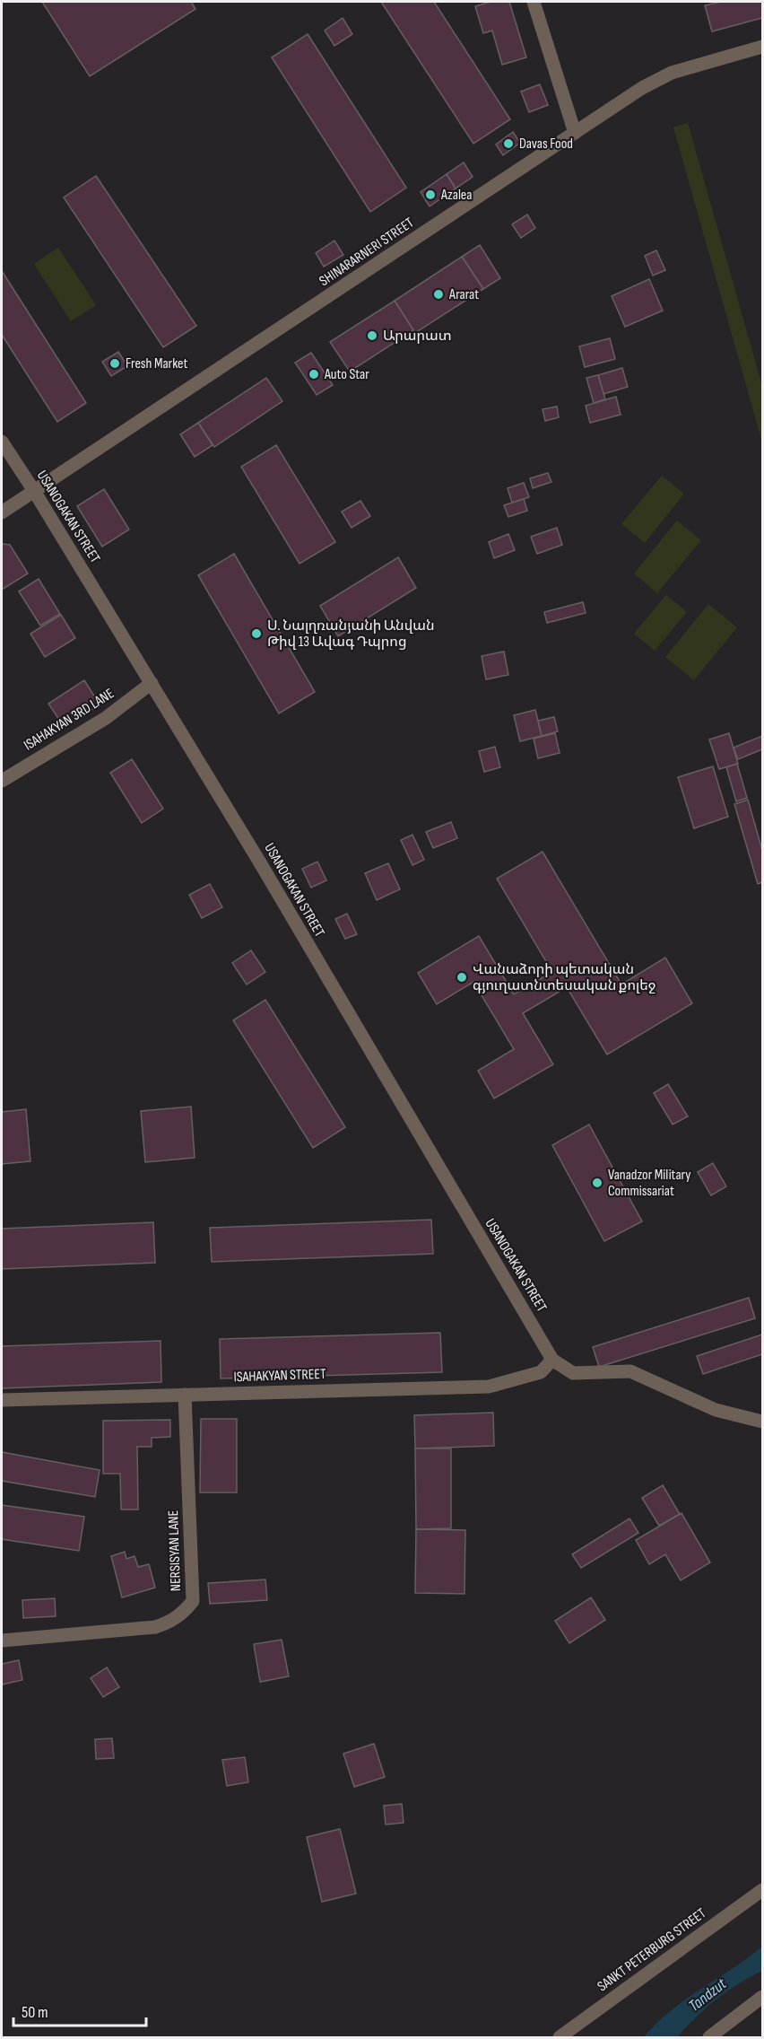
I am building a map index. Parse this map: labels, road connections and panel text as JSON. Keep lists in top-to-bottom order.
{
  "streets": {
    "street": [
      "SHINARARNERI STREET",
      "USANOGAKAN STREET",
      "ISAHAKYAN 3RD LANE",
      "ISAHAKYAN STREET",
      "NERSISYAN LANE",
      "SANKT PETERBURG STREET"
    ]
  },
  "crossings": [
    ["SHINARARNERI STREET", "USANOGAKAN STREET"],
    ["USANOGAKAN STREET", "ISAHAKYAN 3RD LANE"],
    ["USANOGAKAN STREET", "ISAHAKYAN STREET"],
    ["ISAHAKYAN STREET", "NERSISYAN LANE"]
  ],
  "water": ["Tandzut"],
  "places": [
    "Davas Food",
    "Azalea",
    "Ararat",
    "Արարատ",
    "Fresh Market",
    "Auto Star",
    "Ս. Նալղռանյանի Անվան Թիվ 13 Ավագ Դպրոց",
    "Վանաձորի պետական գյուղատնտեսական քոլեջ",
    "Vanadzor Military Commissariat"
  ],
  "scale_bar": "50 m"
}
